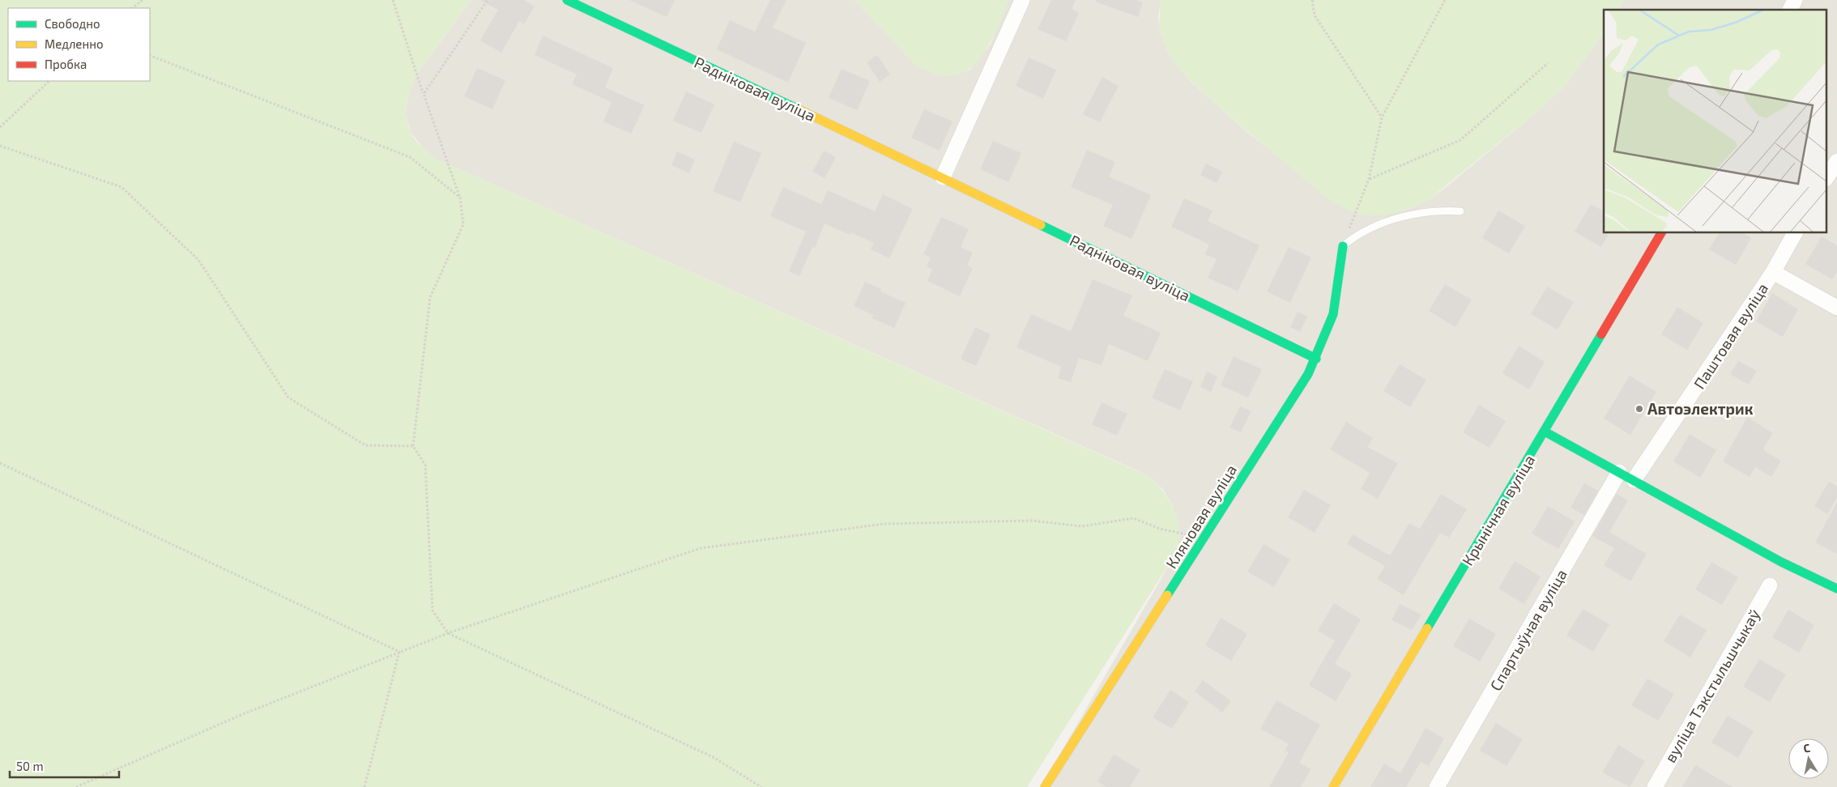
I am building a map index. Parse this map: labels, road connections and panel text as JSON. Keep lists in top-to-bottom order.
{
  "streets": {
    "street": [
      "Радніковая вуліца",
      "Паштовая вуліца",
      "Крынічная вуліца",
      "Кляновая вуліца",
      "Спартыўная вуліца",
      "вуліца Тэкстыльшчыкаў"
    ]
  },
  "crossings": [
    ["Радніковая вуліца", "Кляновая вуліца"]
  ],
  "places": ["Автоэлектрик"],
  "legend": ["Свободно", "Медленно", "Пробка"],
  "scale_bar": "50 m",
  "north": "top"
}
